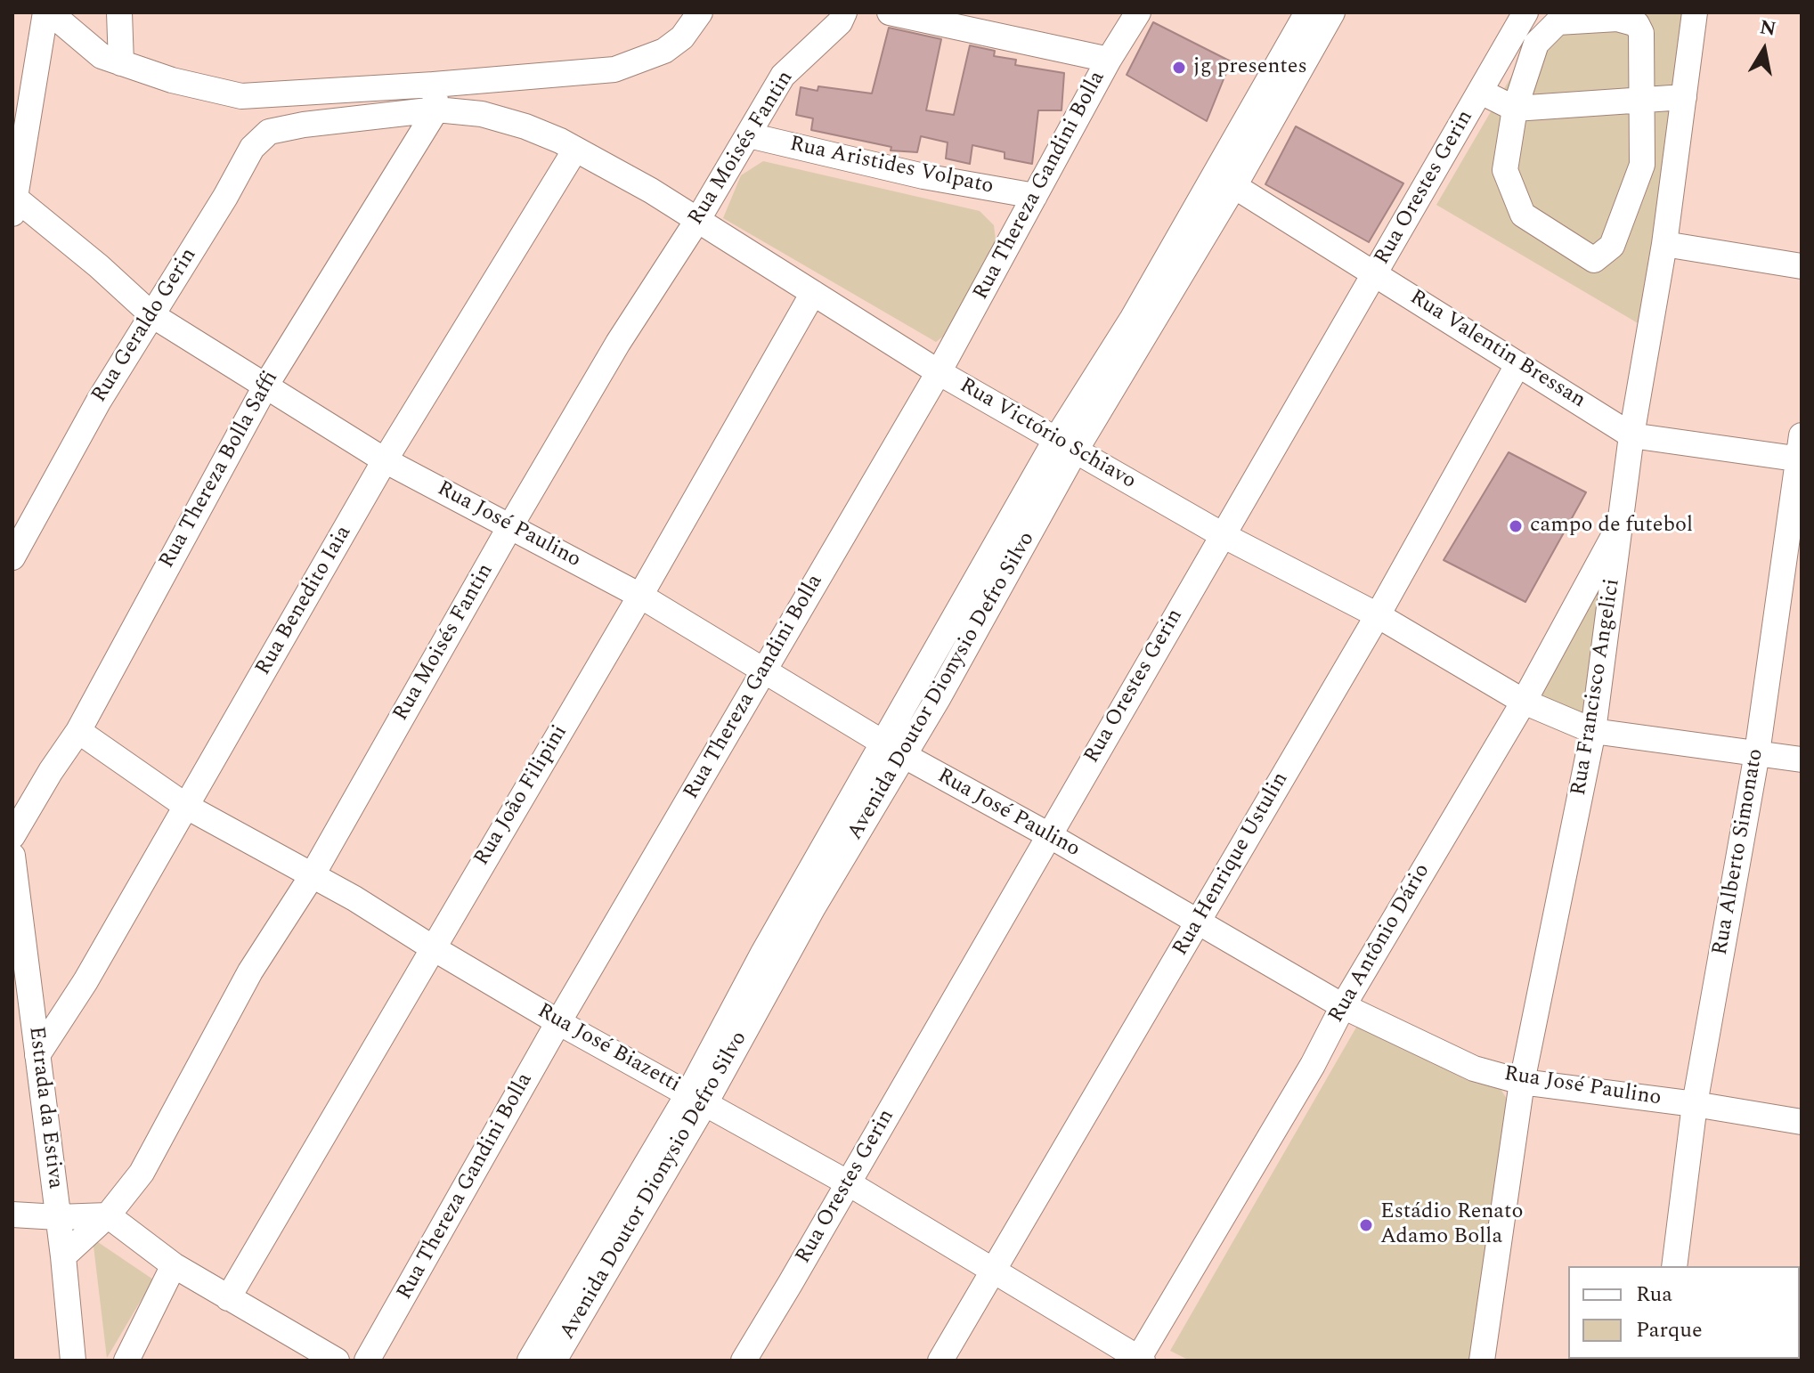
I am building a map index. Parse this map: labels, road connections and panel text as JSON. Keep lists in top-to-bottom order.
{
  "streets": {
    "street": [
      "Rua Moisés Fantin",
      "Rua Aristides Volpato",
      "Rua Thereza Gandini Bolla",
      "Rua Orestes Gerin",
      "Rua Geraldo Gerin",
      "Rua Valentin Bressan",
      "Rua Victório Schiavo",
      "Rua Thereza Bolla Saffi",
      "Rua José Paulino",
      "Rua Benedito Iaia",
      "Avenida Doutor Dionysio Defro Silvo",
      "Rua Francisco Angelici",
      "Rua João Filipini",
      "Rua Alberto Simonato",
      "Rua Henrique Ustulin",
      "Rua Antônio Dário",
      "Rua José Biazetti",
      "Estrada da Estiva"
    ]
  },
  "crossings": [
    ["Rua Moisés Fantin", "Rua Aristides Volpato"],
    ["Rua Moisés Fantin", "Rua Victório Schiavo"],
    ["Rua Moisés Fantin", "Rua José Paulino"],
    ["Rua Moisés Fantin", "Rua José Biazetti"],
    ["Rua Moisés Fantin", "Estrada da Estiva"],
    ["Rua Aristides Volpato", "Rua Thereza Gandini Bolla"],
    ["Rua Thereza Gandini Bolla", "Rua Victório Schiavo"],
    ["Rua Thereza Gandini Bolla", "Rua José Paulino"],
    ["Rua Thereza Gandini Bolla", "Rua José Biazetti"],
    ["Rua Orestes Gerin", "Rua Valentin Bressan"],
    ["Rua Orestes Gerin", "Rua Victório Schiavo"],
    ["Rua Orestes Gerin", "Rua José Paulino"],
    ["Rua Orestes Gerin", "Rua José Biazetti"],
    ["Rua Geraldo Gerin", "Rua Victório Schiavo"],
    ["Rua Geraldo Gerin", "Rua José Paulino"],
    ["Rua Valentin Bressan", "Avenida Doutor Dionysio Defro Silvo"],
    ["Rua Valentin Bressan", "Rua Francisco Angelici"],
    ["Rua Valentin Bressan", "Rua Alberto Simonato"],
    ["Rua Valentin Bressan", "Rua Henrique Ustulin"],
    ["Rua Victório Schiavo", "Rua Thereza Bolla Saffi"],
    ["Rua Victório Schiavo", "Rua Benedito Iaia"],
    ["Rua Victório Schiavo", "Avenida Doutor Dionysio Defro Silvo"],
    ["Rua Victório Schiavo", "Rua Francisco Angelici"],
    ["Rua Victório Schiavo", "Rua João Filipini"],
    ["Rua Victório Schiavo", "Rua Alberto Simonato"],
    ["Rua Victório Schiavo", "Rua Henrique Ustulin"],
    ["Rua Victório Schiavo", "Rua Antônio Dário"],
    ["Rua Thereza Bolla Saffi", "Rua José Paulino"],
    ["Rua Thereza Bolla Saffi", "Rua José Biazetti"],
    ["Rua José Paulino", "Rua Benedito Iaia"],
    ["Rua José Paulino", "Avenida Doutor Dionysio Defro Silvo"],
    ["Rua José Paulino", "Rua Francisco Angelici"],
    ["Rua José Paulino", "Rua João Filipini"],
    ["Rua José Paulino", "Rua Alberto Simonato"],
    ["Rua José Paulino", "Rua Henrique Ustulin"],
    ["Rua José Paulino", "Rua Antônio Dário"],
    ["Rua Benedito Iaia", "Rua José Biazetti"],
    ["Rua Benedito Iaia", "Estrada da Estiva"],
    ["Avenida Doutor Dionysio Defro Silvo", "Rua José Biazetti"],
    ["Rua Francisco Angelici", "Rua Antônio Dário"],
    ["Rua João Filipini", "Rua José Biazetti"],
    ["Rua Henrique Ustulin", "Rua José Biazetti"],
    ["Rua Antônio Dário", "Rua José Biazetti"]
  ],
  "places": ["jg presentes", "campo de futebol", "Estádio Renato Adamo Bolla"],
  "legend": ["Rua", "Parque"],
  "north": "top"
}
